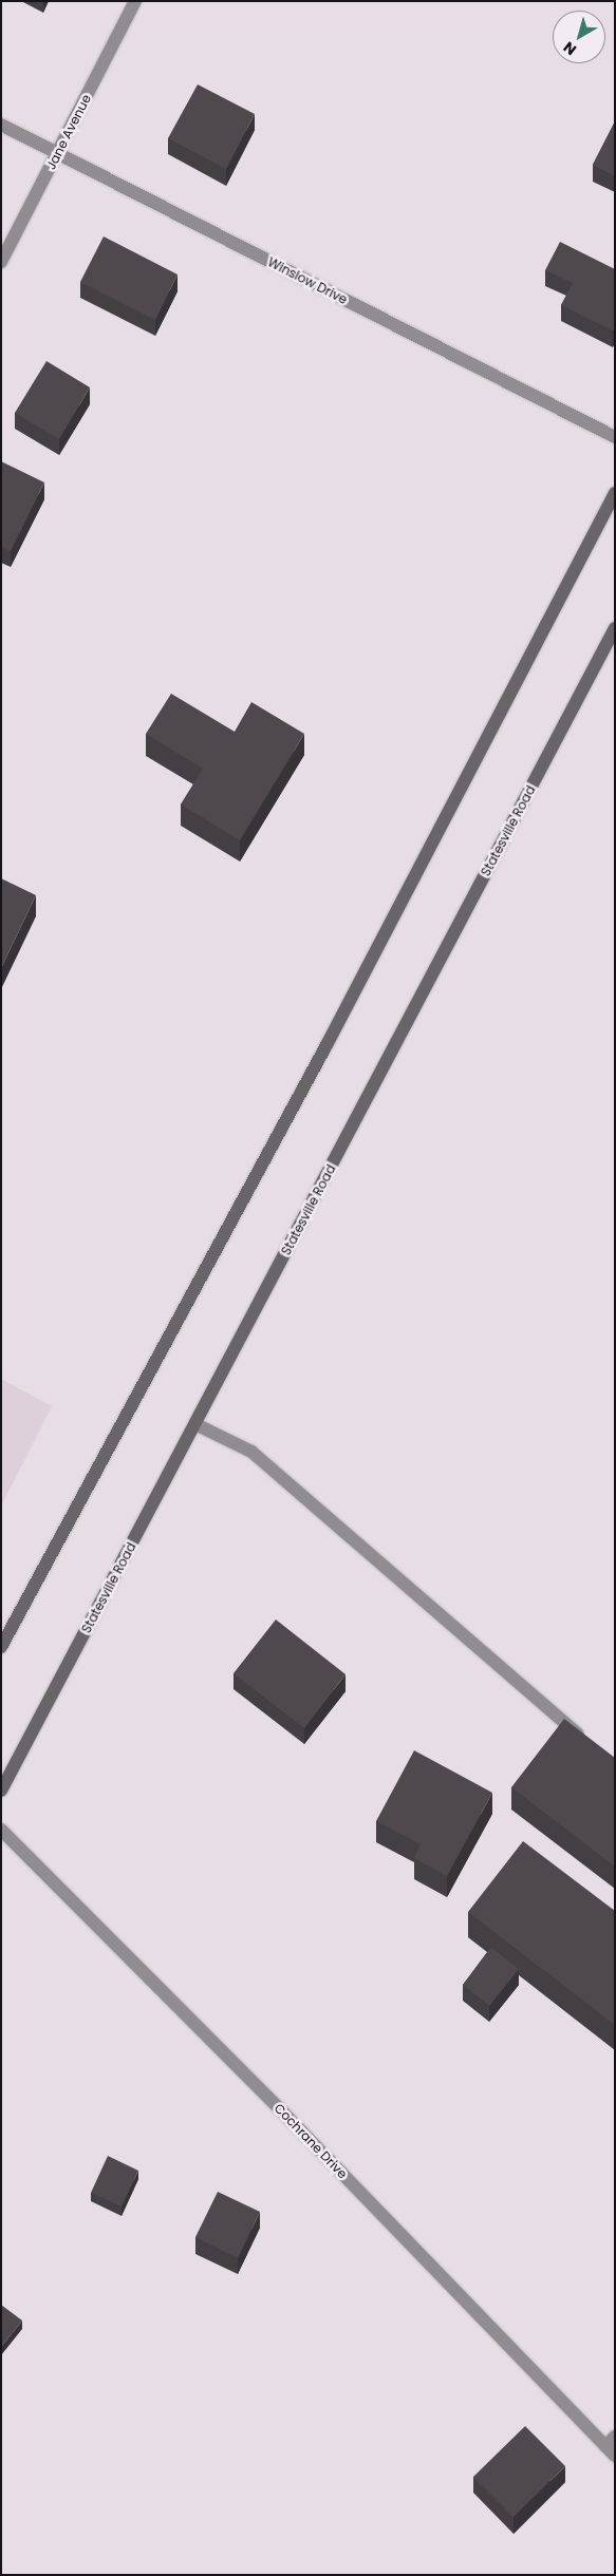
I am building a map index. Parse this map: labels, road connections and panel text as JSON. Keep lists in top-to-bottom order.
{
  "streets": {
    "main road": ["Statesville Road"],
    "street": ["Jane Avenue", "Winslow Drive", "Cochrane Drive"]
  },
  "crossings": [
    ["Jane Avenue", "Winslow Drive"]
  ],
  "north": "bottom left"
}
